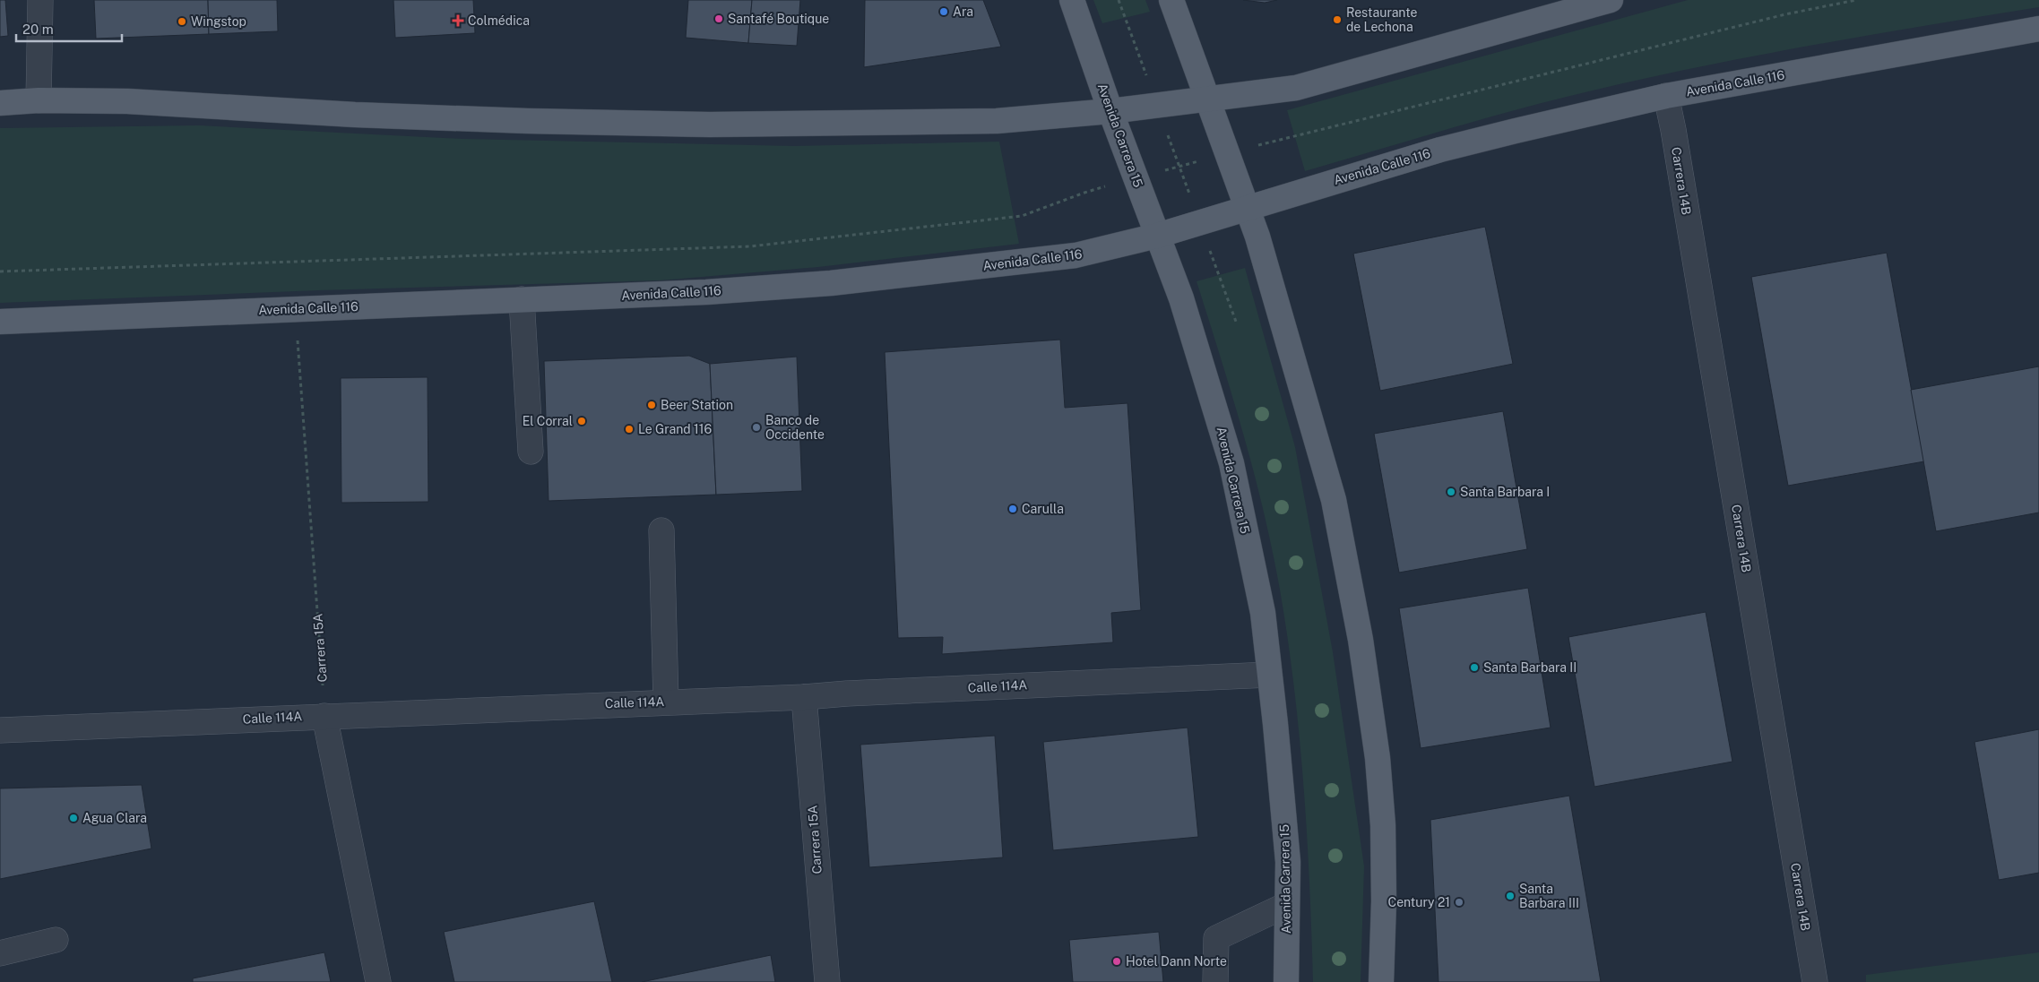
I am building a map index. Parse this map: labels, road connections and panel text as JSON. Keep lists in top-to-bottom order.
{
  "streets": {
    "main road": ["Avenida Calle 116", "Avenida Carrera 15"],
    "street": ["Carrera 14B", "Carrera 15A", "Calle 114A"]
  },
  "crossings": [
    ["Avenida Calle 116", "Avenida Carrera 15"],
    ["Avenida Calle 116", "Carrera 14B"],
    ["Avenida Calle 116", "Carrera 15A"],
    ["Avenida Carrera 15", "Calle 114A"],
    ["Carrera 15A", "Calle 114A"]
  ],
  "places": {
    "other": [
      "Ara",
      "Santafé Boutique",
      "Restaurante de Lechona",
      "Wingstop",
      "Beer Station",
      "El Corral",
      "Banco de Occidente",
      "Le Grand 116",
      "Santa Barbara I",
      "Carulla",
      "Santa Barbara II",
      "Agua Clara",
      "Santa Barbara III",
      "Century 21",
      "Hotel Dann Norte"
    ],
    "health": ["Colmédica"]
  },
  "scale_bar": "20 m"
}
